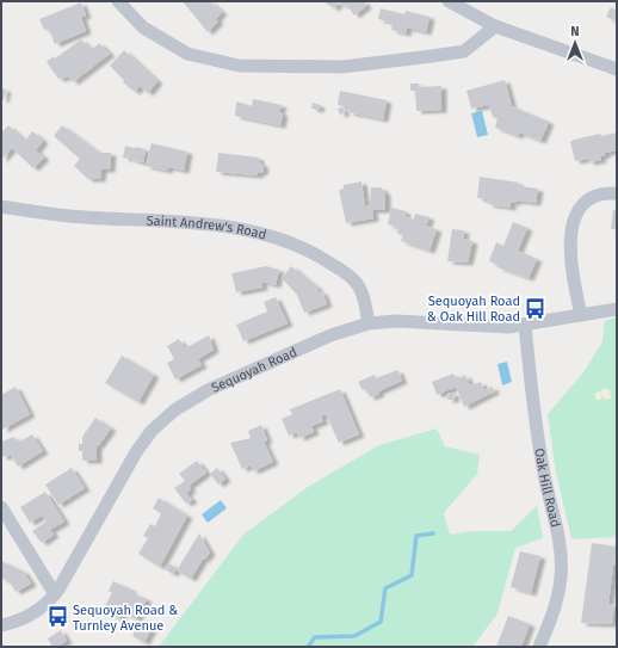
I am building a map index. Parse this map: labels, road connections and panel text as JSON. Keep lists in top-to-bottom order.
{
  "streets": {
    "street": ["Saint Andrew's Road", "Sequoyah Road", "Oak Hill Road"]
  },
  "crossings": [
    ["Saint Andrew's Road", "Sequoyah Road"],
    ["Sequoyah Road", "Oak Hill Road"]
  ],
  "places": {
    "bus stop": ["Sequoyah Road & Oak Hill Road", "Sequoyah Road & Turnley Avenue"]
  },
  "north": "top"
}
